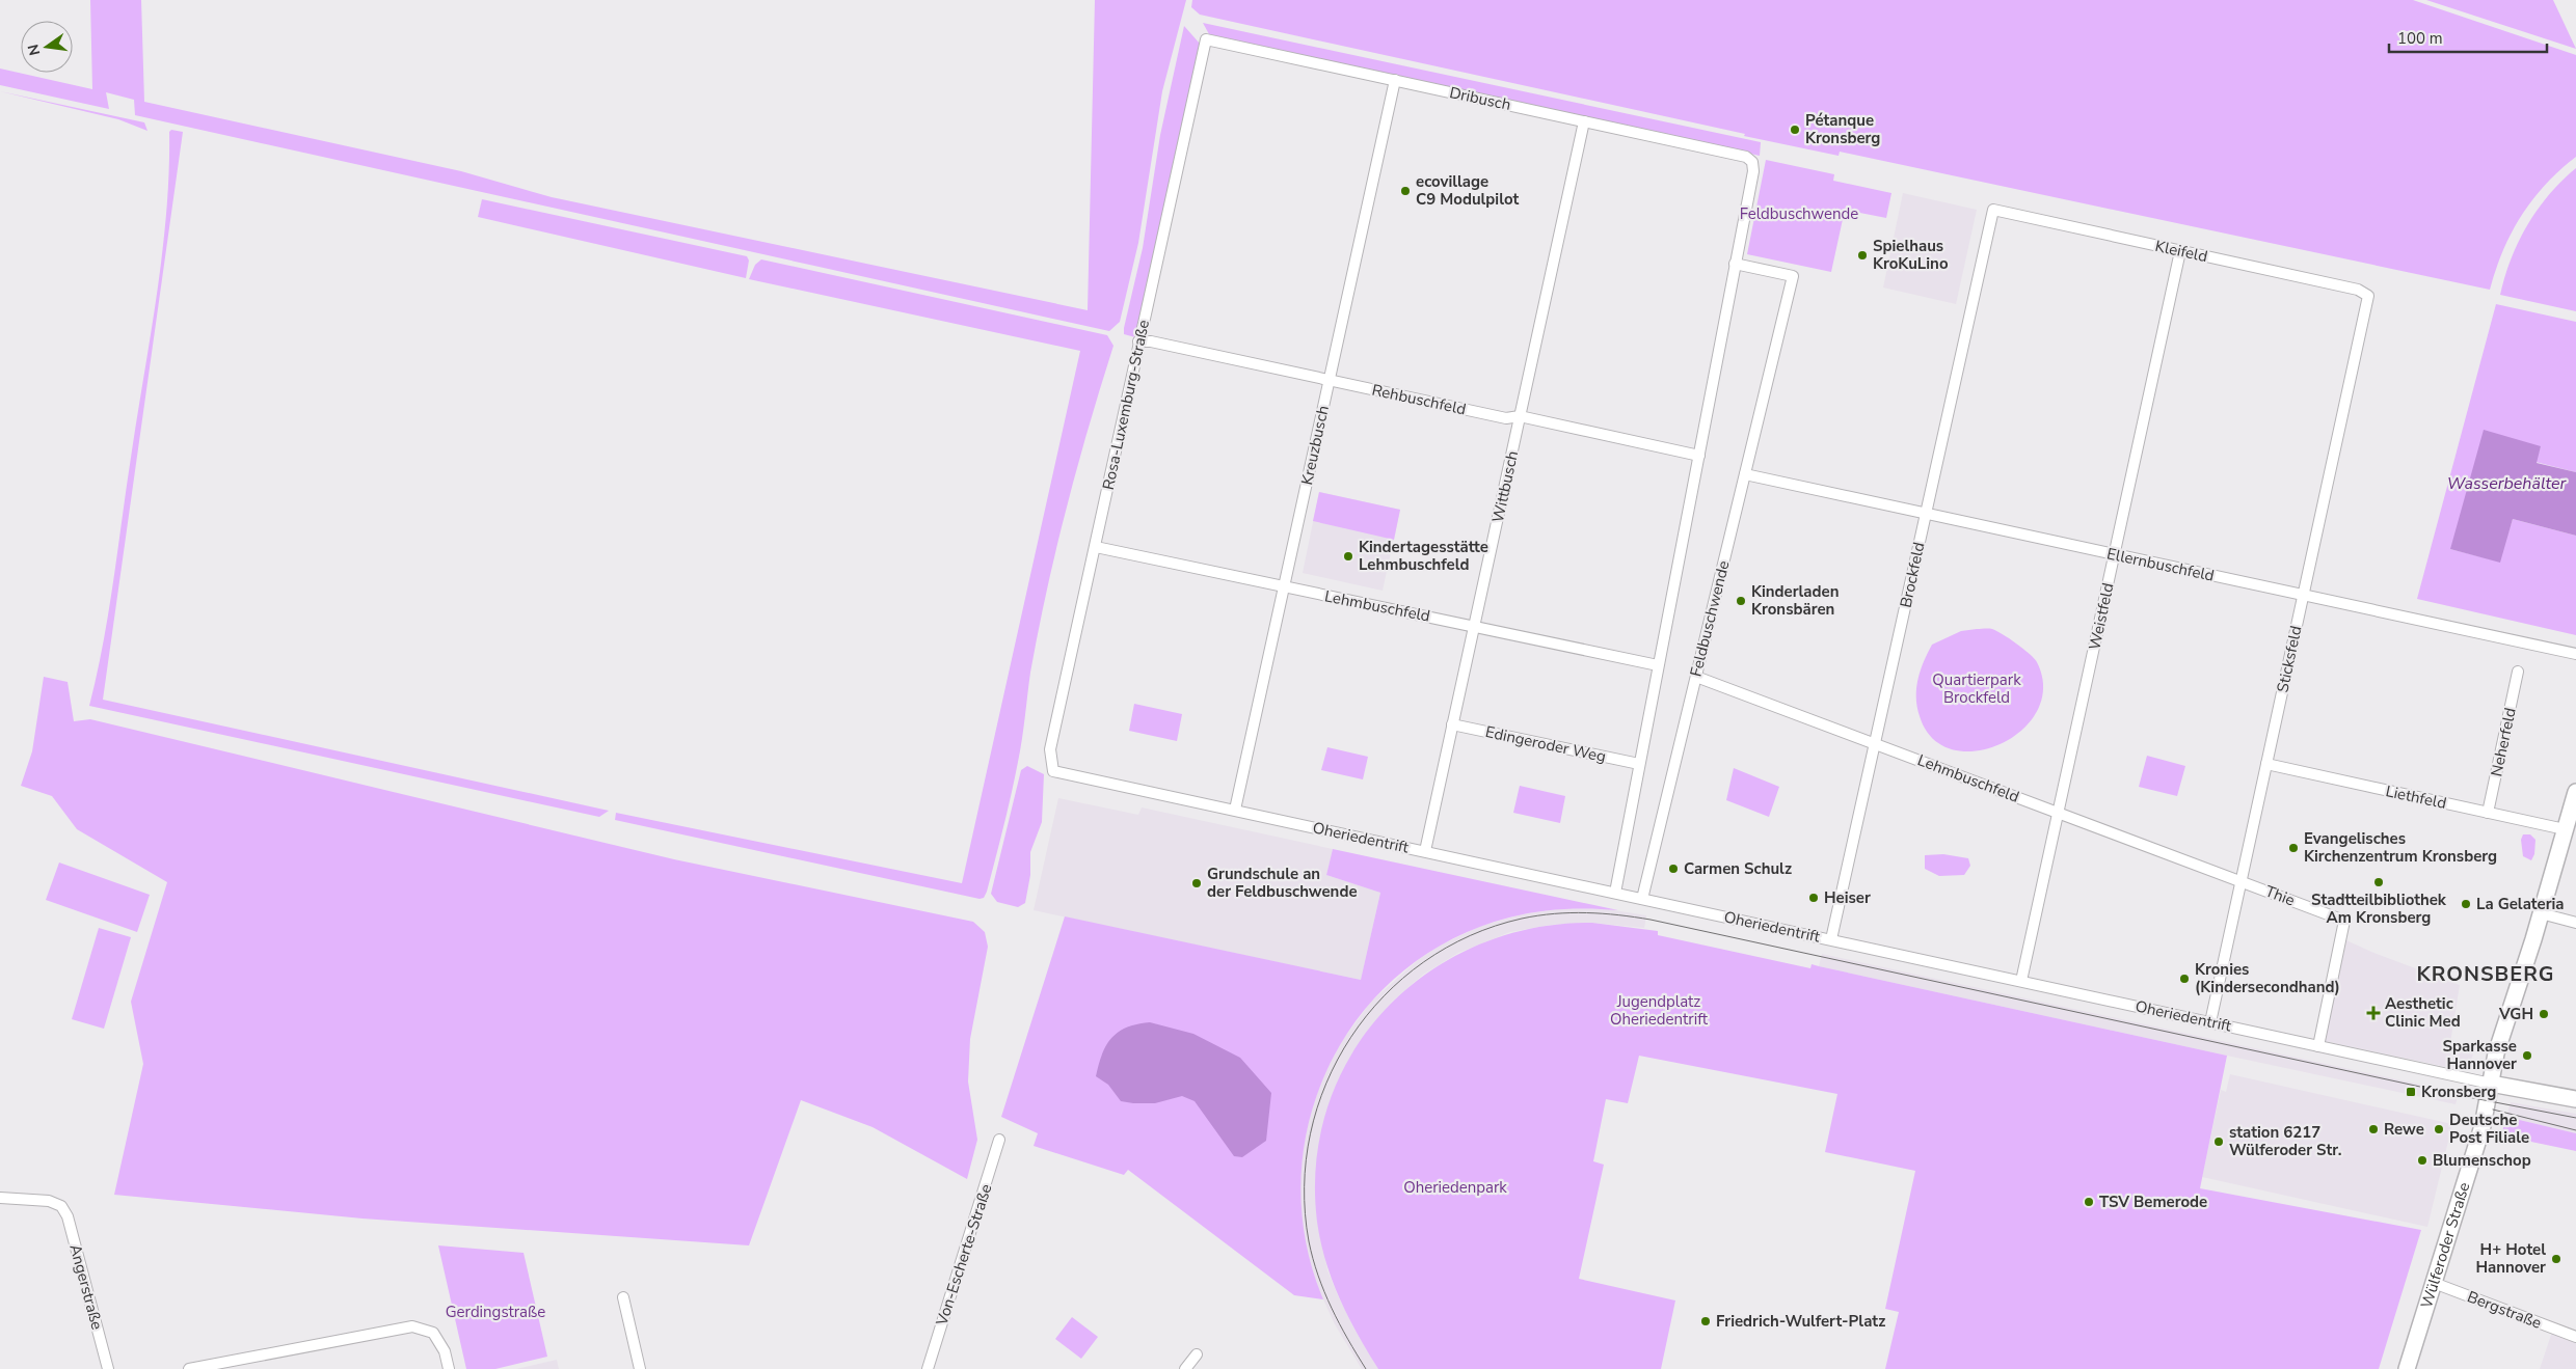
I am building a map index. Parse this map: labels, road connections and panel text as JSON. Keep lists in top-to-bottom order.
{
  "streets": {
    "main road": ["Wülferoder Straße"],
    "street": [
      "Dribusch",
      "Kleifeld",
      "Rehbuschfeld",
      "Rosa-Luxemburg-Straße",
      "Kreuzbusch",
      "Wittbusch",
      "Ellernbuschfeld",
      "Brockfeld",
      "Lehmbuschfeld",
      "Weistfeld",
      "Feldbuschwende",
      "Sticksfeld",
      "Neherfeld",
      "Edingeroder Weg",
      "Liethfeld",
      "Oheriedentrift",
      "Thie",
      "Von-Escherte-Straße",
      "Angerstraße",
      "Bergstraße"
    ]
  },
  "crossings": [
    ["Dribusch", "Rosa-Luxemburg-Straße"],
    ["Dribusch", "Kreuzbusch"],
    ["Dribusch", "Wittbusch"],
    ["Dribusch", "Feldbuschwende"],
    ["Kleifeld", "Brockfeld"],
    ["Kleifeld", "Weistfeld"],
    ["Kleifeld", "Sticksfeld"],
    ["Rehbuschfeld", "Rosa-Luxemburg-Straße"],
    ["Rehbuschfeld", "Kreuzbusch"],
    ["Rehbuschfeld", "Wittbusch"],
    ["Rosa-Luxemburg-Straße", "Lehmbuschfeld"],
    ["Rosa-Luxemburg-Straße", "Oheriedentrift"],
    ["Kreuzbusch", "Lehmbuschfeld"],
    ["Kreuzbusch", "Oheriedentrift"],
    ["Wittbusch", "Lehmbuschfeld"],
    ["Wittbusch", "Edingeroder Weg"],
    ["Wittbusch", "Oheriedentrift"],
    ["Ellernbuschfeld", "Brockfeld"],
    ["Ellernbuschfeld", "Weistfeld"],
    ["Ellernbuschfeld", "Feldbuschwende"],
    ["Ellernbuschfeld", "Sticksfeld"],
    ["Brockfeld", "Lehmbuschfeld"],
    ["Brockfeld", "Oheriedentrift"],
    ["Lehmbuschfeld", "Weistfeld"],
    ["Lehmbuschfeld", "Feldbuschwende"],
    ["Lehmbuschfeld", "Sticksfeld"],
    ["Lehmbuschfeld", "Thie"],
    ["Weistfeld", "Oheriedentrift"],
    ["Feldbuschwende", "Oheriedentrift"],
    ["Sticksfeld", "Liethfeld"],
    ["Sticksfeld", "Oheriedentrift"],
    ["Sticksfeld", "Thie"],
    ["Neherfeld", "Liethfeld"],
    ["Liethfeld", "Wülferoder Straße"],
    ["Oheriedentrift", "Thie"],
    ["Oheriedentrift", "Wülferoder Straße"],
    ["Wülferoder Straße", "Bergstraße"]
  ],
  "districts": ["KRONSBERG"],
  "water": ["Wasserbehälter"],
  "parks": [
    "Feldbuschwende",
    "Quartierpark Brockfeld",
    "Jugendplatz Oheriedentrift",
    "Oheriedenpark",
    "Gerdingstraße"
  ],
  "places": {
    "other": [
      "Pétanque Kronsberg",
      "ecovillage C9 Modulpilot",
      "Spielhaus KroKuLino",
      "Kindertagesstätte Lehmbuschfeld",
      "Kinderladen Kronsbären",
      "Evangelisches Kirchenzentrum Kronsberg",
      "Carmen Schulz",
      "Stadtteilbibliothek Am Kronsberg",
      "Grundschule an der Feldbuschwende",
      "Heiser",
      "La Gelateria",
      "Kronies (Kindersecondhand)",
      "VGH",
      "Sparkasse Hannover",
      "Rewe",
      "Deutsche Post Filiale",
      "station 6217 Wülferoder Str.",
      "Blumenschop",
      "TSV Bemerode",
      "H+ Hotel Hannover",
      "Friedrich-Wulfert-Platz"
    ],
    "health": ["Aesthetic Clinic Med"],
    "transit": ["Kronsberg"]
  },
  "scale_bar": "100 m",
  "north": "left"
}
